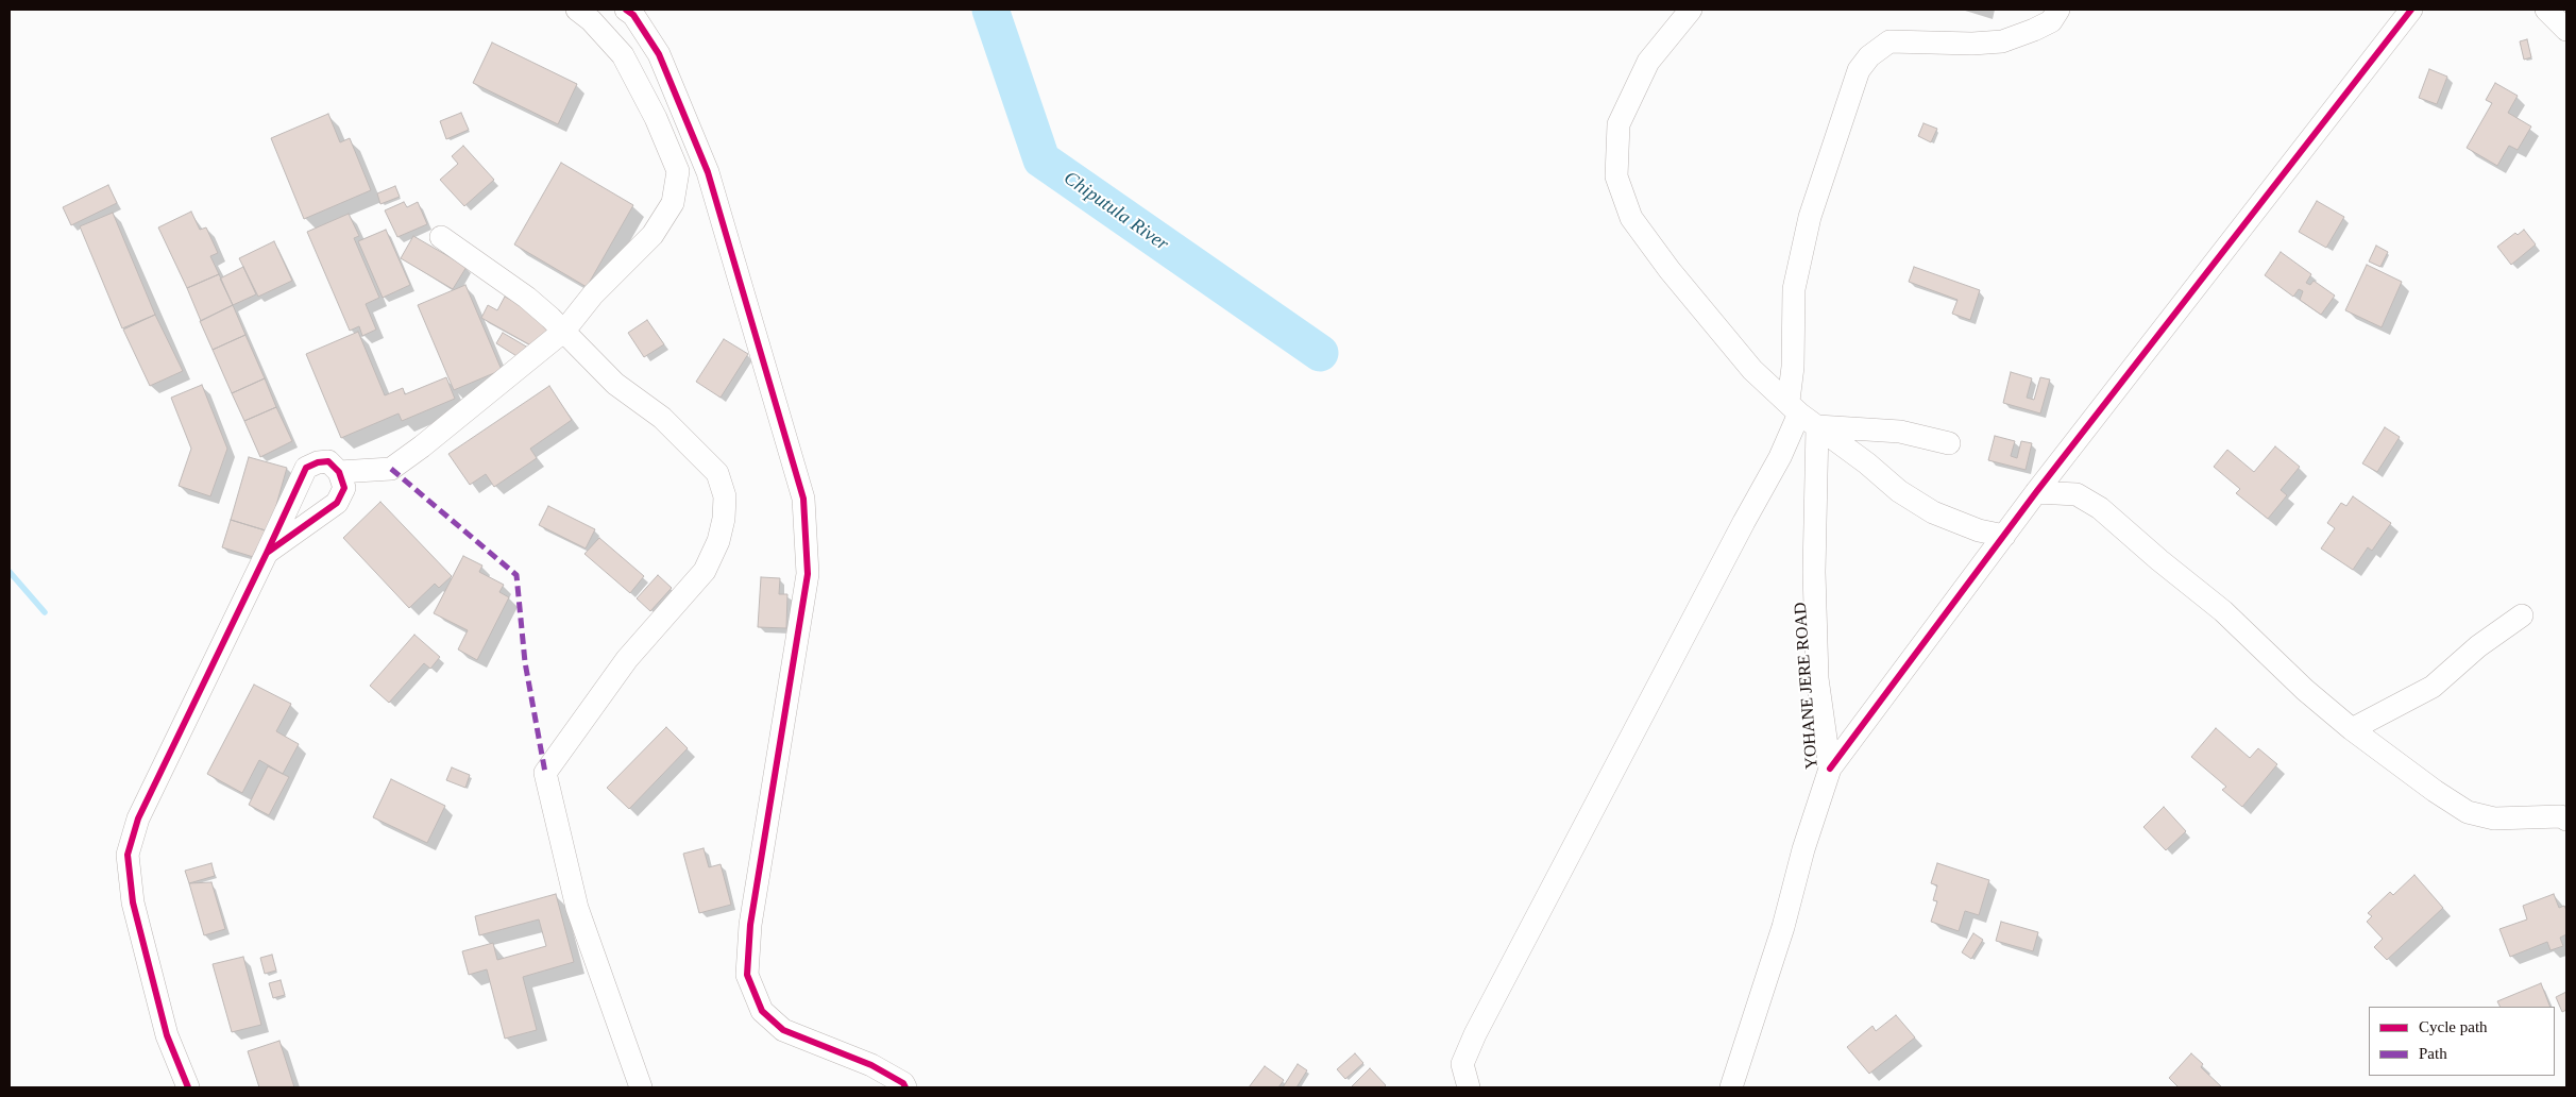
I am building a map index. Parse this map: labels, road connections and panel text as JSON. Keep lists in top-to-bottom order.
{
  "streets": {
    "street": ["YOHANE JERE ROAD"]
  },
  "water": ["Chiputula River"],
  "legend": ["Cycle path", "Path"]
}
